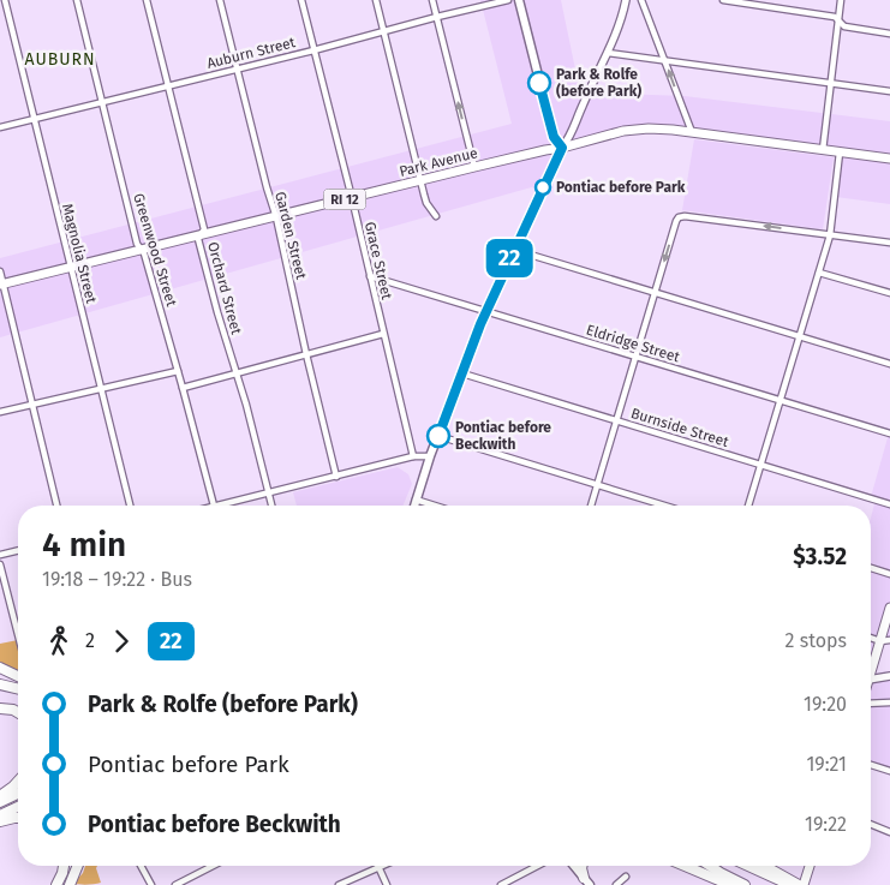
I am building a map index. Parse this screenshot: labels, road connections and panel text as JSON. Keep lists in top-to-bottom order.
{
  "streets": {
    "main road": ["Park Avenue", "RI 12"],
    "street": [
      "Auburn Street",
      "Garden Street",
      "Greenwood Street",
      "Magnolia Street",
      "Grace Street",
      "Orchard Street",
      "Eldridge Street",
      "Burnside Street"
    ]
  },
  "crossings": [
    ["Auburn Street", "Garden Street"],
    ["Auburn Street", "Greenwood Street"],
    ["Auburn Street", "Magnolia Street"],
    ["Auburn Street", "Grace Street"],
    ["Auburn Street", "Orchard Street"],
    ["Park Avenue", "Garden Street"],
    ["Park Avenue", "Greenwood Street"],
    ["Park Avenue", "Magnolia Street"],
    ["Park Avenue", "Grace Street"],
    ["Park Avenue", "Orchard Street"],
    ["Grace Street", "Eldridge Street"]
  ],
  "districts": ["AUBURN"],
  "places": ["Park & Rolfe (before Park)", "Pontiac before Park", "Pontiac before Beckwith"],
  "lines": ["bus line 22"],
  "page": {
    "on_map": "22",
    "heading": ["4 min", "19:18 – 19:22 · Bus", "$3.52"],
    "legs": ["2", "22", "2 stops"],
    "list": [
      {
        "name": "Park & Rolfe (before Park)",
        "value": "19:20"
      },
      {
        "name": "Pontiac before Park",
        "value": "19:21"
      },
      {
        "name": "Pontiac before Beckwith",
        "value": "19:22"
      }
    ]
  }
}
